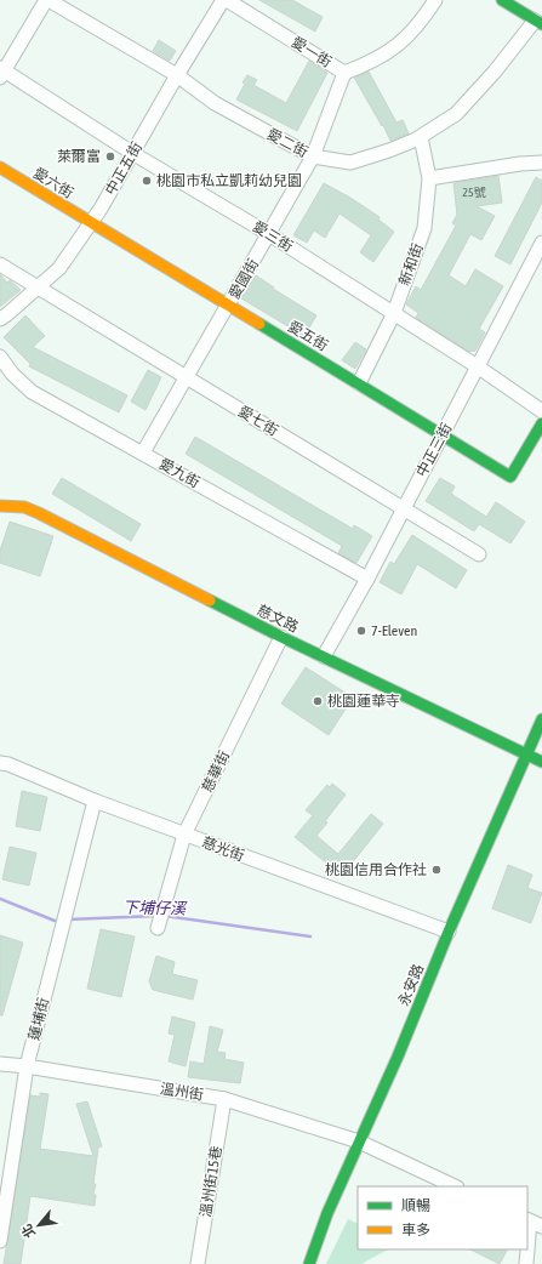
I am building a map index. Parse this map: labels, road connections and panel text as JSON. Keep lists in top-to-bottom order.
{
  "streets": {
    "street": [
      "愛一街",
      "愛二街",
      "中正五街",
      "愛六街",
      "愛三街",
      "新和街",
      "愛國街",
      "愛五街",
      "愛七街",
      "中正三街",
      "愛九街",
      "慈文路",
      "慈華街",
      "慈光街",
      "永安路",
      "蓮埔街",
      "溫州街",
      "溫州街15巷"
    ]
  },
  "crossings": [
    ["愛一街", "中正五街"],
    ["愛一街", "愛國街"],
    ["愛二街", "中正五街"],
    ["愛二街", "新和街"],
    ["愛二街", "愛國街"],
    ["中正五街", "愛六街"],
    ["中正五街", "愛三街"],
    ["中正五街", "愛五街"],
    ["中正五街", "愛七街"],
    ["愛六街", "愛五街"],
    ["愛三街", "新和街"],
    ["愛三街", "愛國街"],
    ["愛三街", "中正三街"],
    ["新和街", "愛五街"],
    ["愛國街", "愛五街"],
    ["愛國街", "愛七街"],
    ["愛國街", "愛九街"],
    ["愛五街", "中正三街"],
    ["愛七街", "中正三街"],
    ["中正三街", "愛九街"],
    ["中正三街", "慈文路"],
    ["慈文路", "慈華街"],
    ["慈文路", "永安路"],
    ["慈華街", "慈光街"],
    ["慈光街", "永安路"],
    ["慈光街", "蓮埔街"],
    ["永安路", "溫州街"],
    ["蓮埔街", "溫州街"],
    ["溫州街", "溫州街15巷"]
  ],
  "water": ["下埔仔溪"],
  "places": [
    "萊爾富",
    "桃園市私立凱莉幼兒園",
    "7-Eleven",
    "桃園蓮華寺",
    "桃園信用合作社"
  ],
  "house_numbers": ["25號"],
  "legend": ["順暢", "車多"],
  "north": "bottom left"
}
